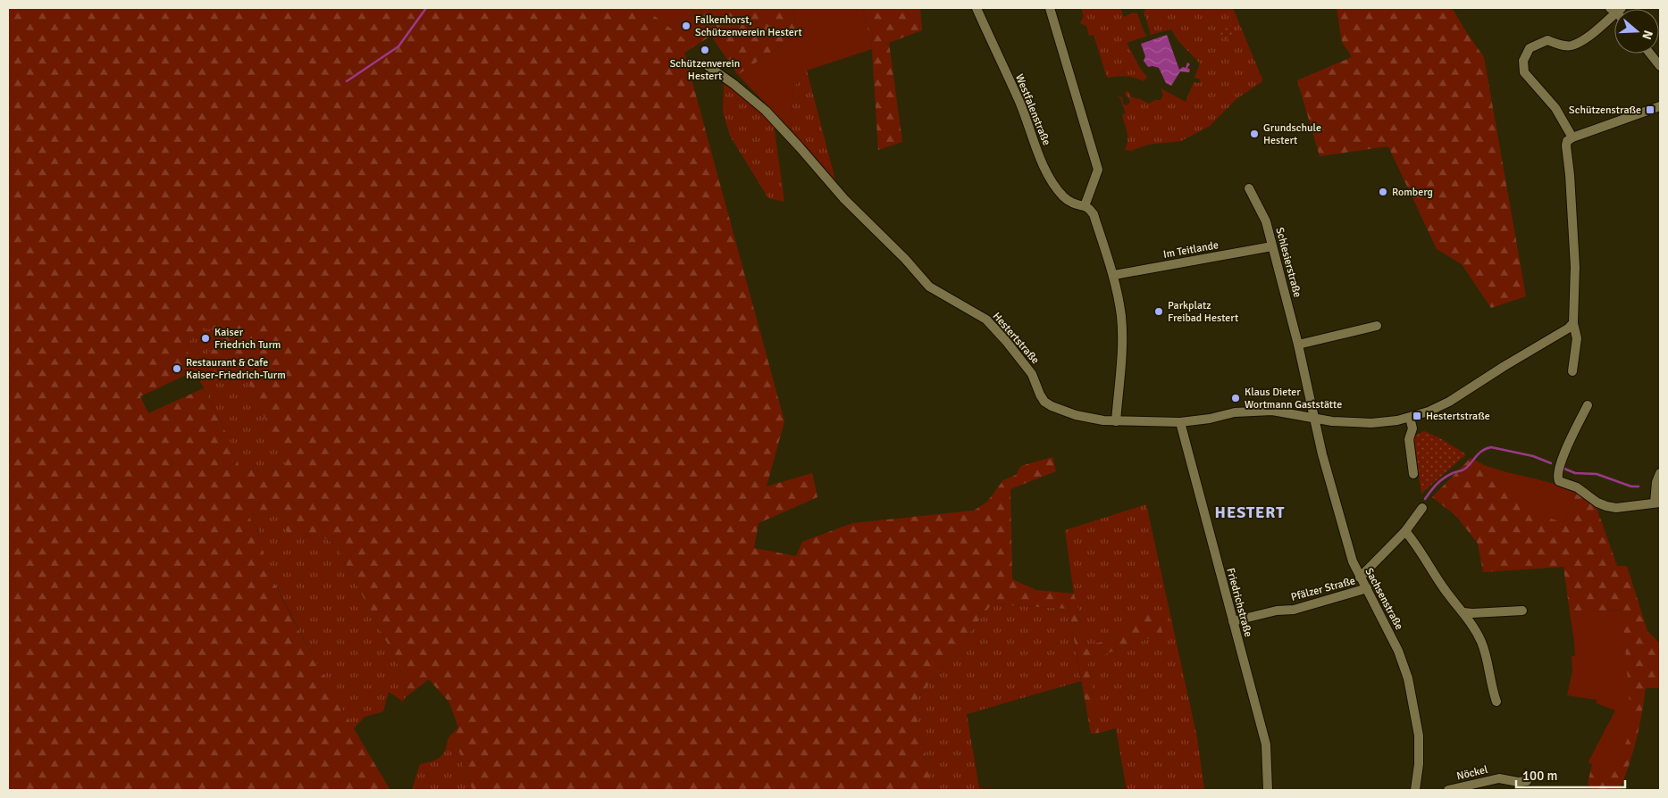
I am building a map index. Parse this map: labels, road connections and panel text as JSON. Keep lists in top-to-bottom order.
{
  "streets": {
    "street": [
      "Westfalenstraße",
      "Im Teitlande",
      "Schlesierstraße",
      "Hestertstraße",
      "Pfälzer Straße",
      "Sachsenstraße",
      "Friedrichstraße",
      "Nöckel"
    ]
  },
  "crossings": [
    ["Im Teitlande", "Schlesierstraße"],
    ["Schlesierstraße", "Hestertstraße"],
    ["Schlesierstraße", "Sachsenstraße"],
    ["Hestertstraße", "Sachsenstraße"],
    ["Hestertstraße", "Friedrichstraße"],
    ["Pfälzer Straße", "Sachsenstraße"],
    ["Pfälzer Straße", "Friedrichstraße"]
  ],
  "districts": ["HESTERT"],
  "places": {
    "other": [
      "Falkenhorst, Schützenverein Hestert",
      "Schützenverein Hestert",
      "Grundschule Hestert",
      "Romberg",
      "Parkplatz Freibad Hestert",
      "Kaiser Friedrich Turm",
      "Restaurant & Cafe Kaiser-Friedrich-Turm",
      "Klaus Dieter Wortmann Gaststätte"
    ],
    "transit": ["Schützenstraße", "Hestertstraße"]
  },
  "scale_bar": "100 m",
  "north": "right"
}
